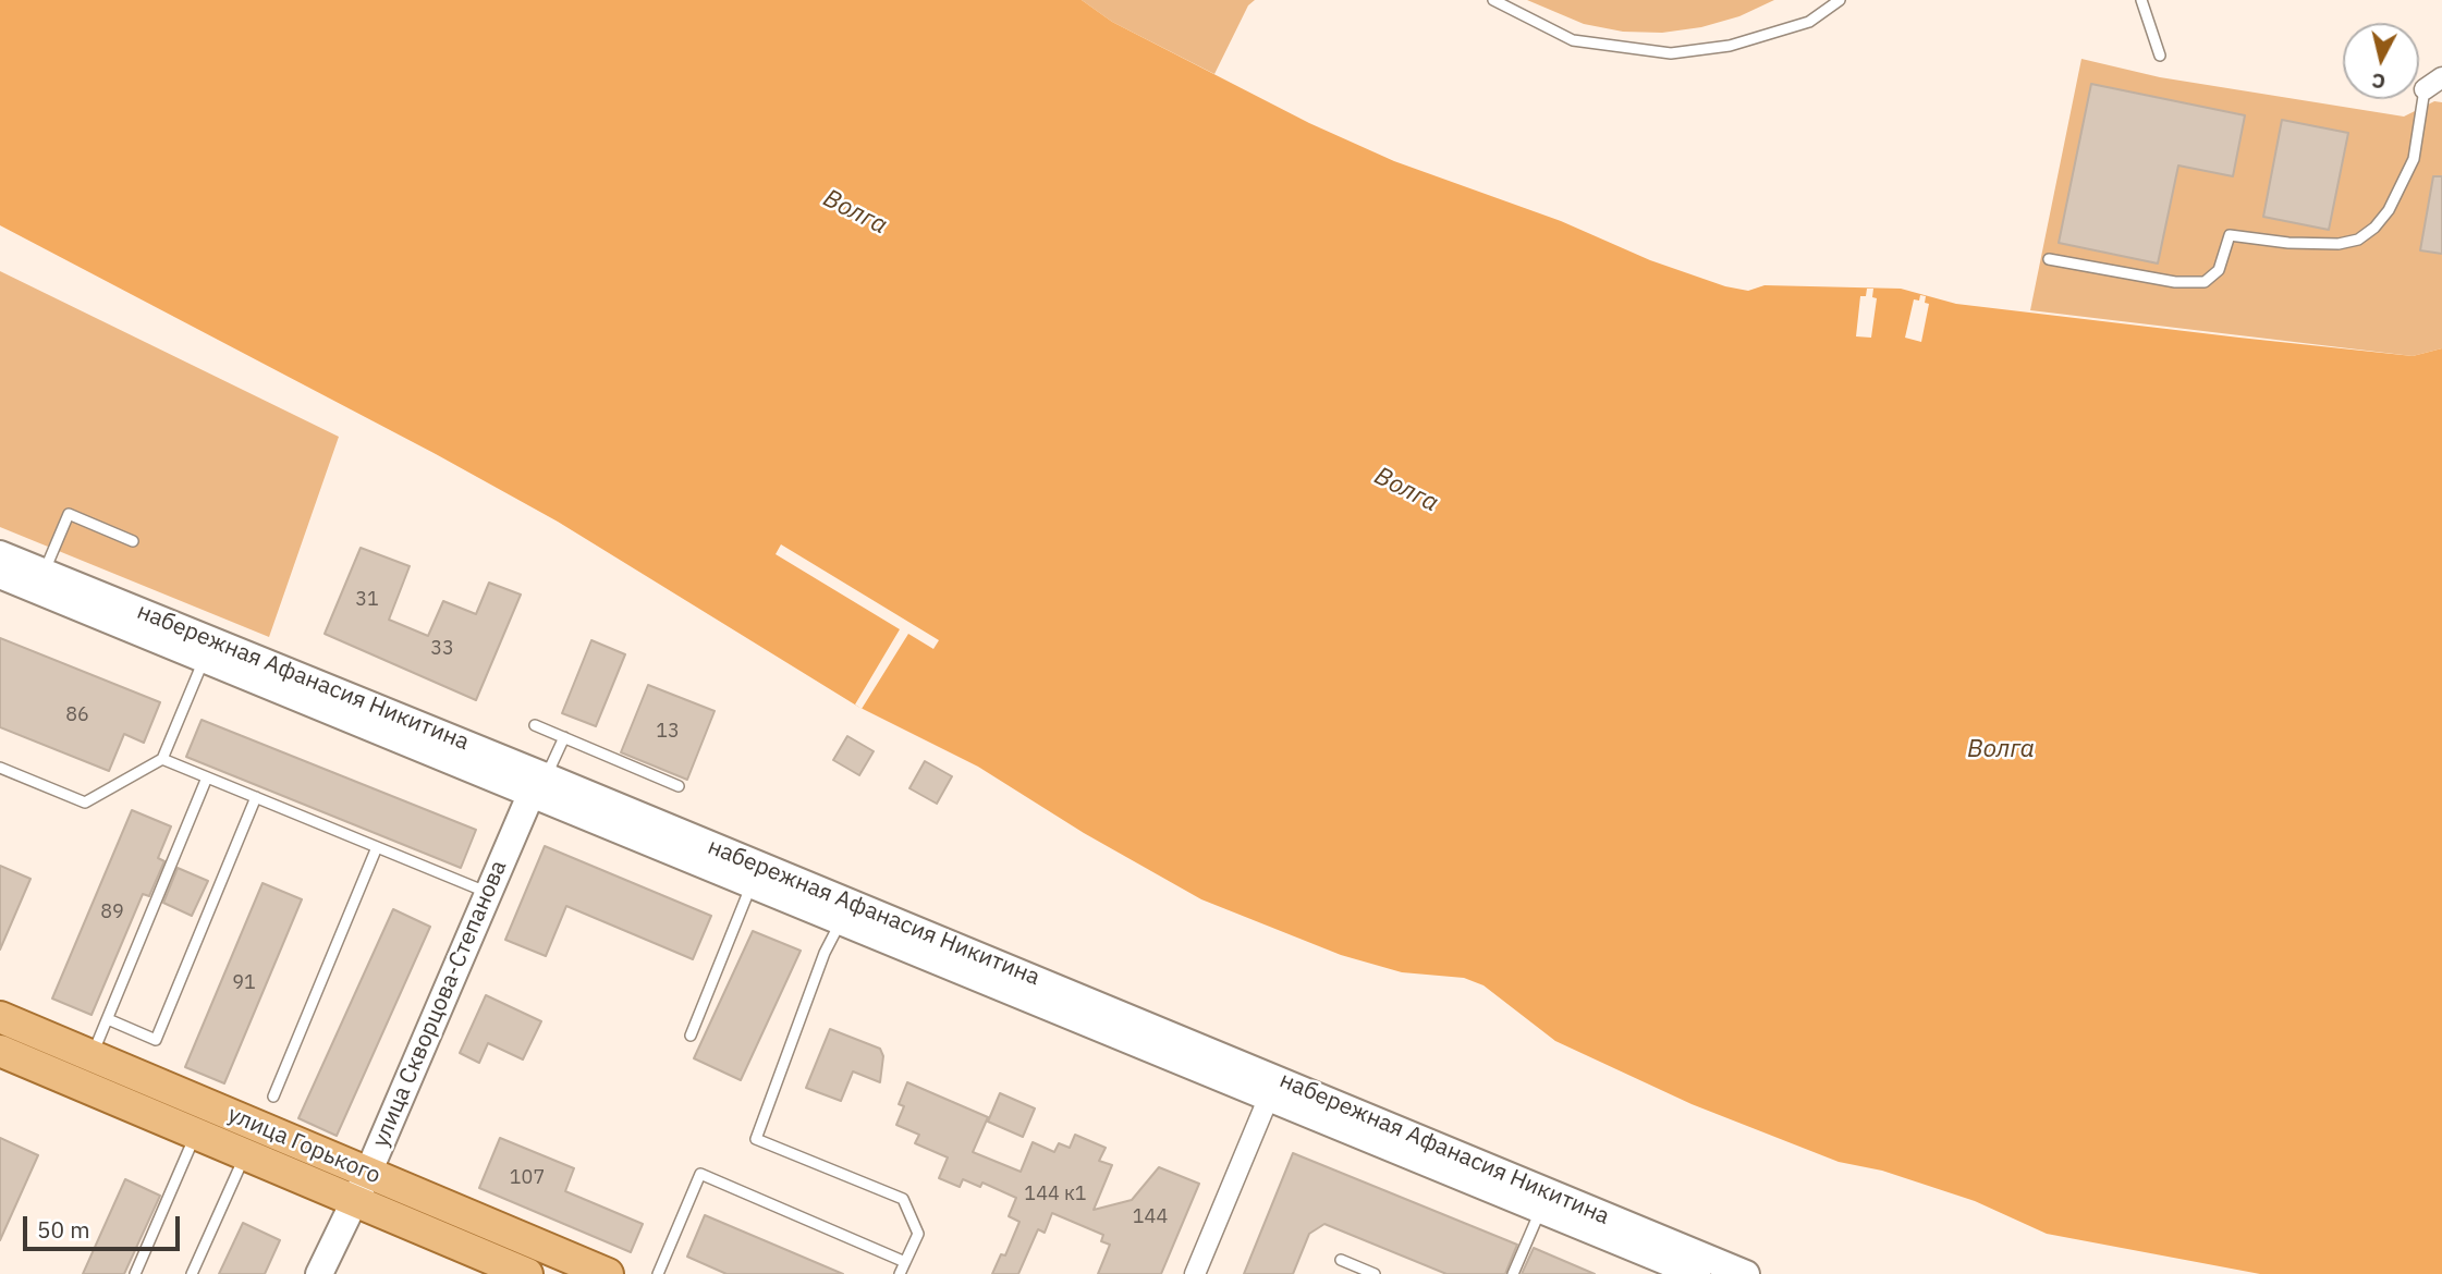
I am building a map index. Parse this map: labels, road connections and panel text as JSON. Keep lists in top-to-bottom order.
{
  "streets": {
    "main road": ["набережная Афанасия Никитина", "улица Скворцова-Степанова", "улица Горького"]
  },
  "crossings": [
    ["набережная Афанасия Никитина", "улица Скворцова-Степанова"],
    ["улица Скворцова-Степанова", "улица Горького"]
  ],
  "water": ["Волга"],
  "house_numbers": [
    "31",
    "33",
    "86",
    "13",
    "89",
    "91",
    "107",
    "144 к1",
    "144"
  ],
  "scale_bar": "50 m",
  "north": "bottom"
}
